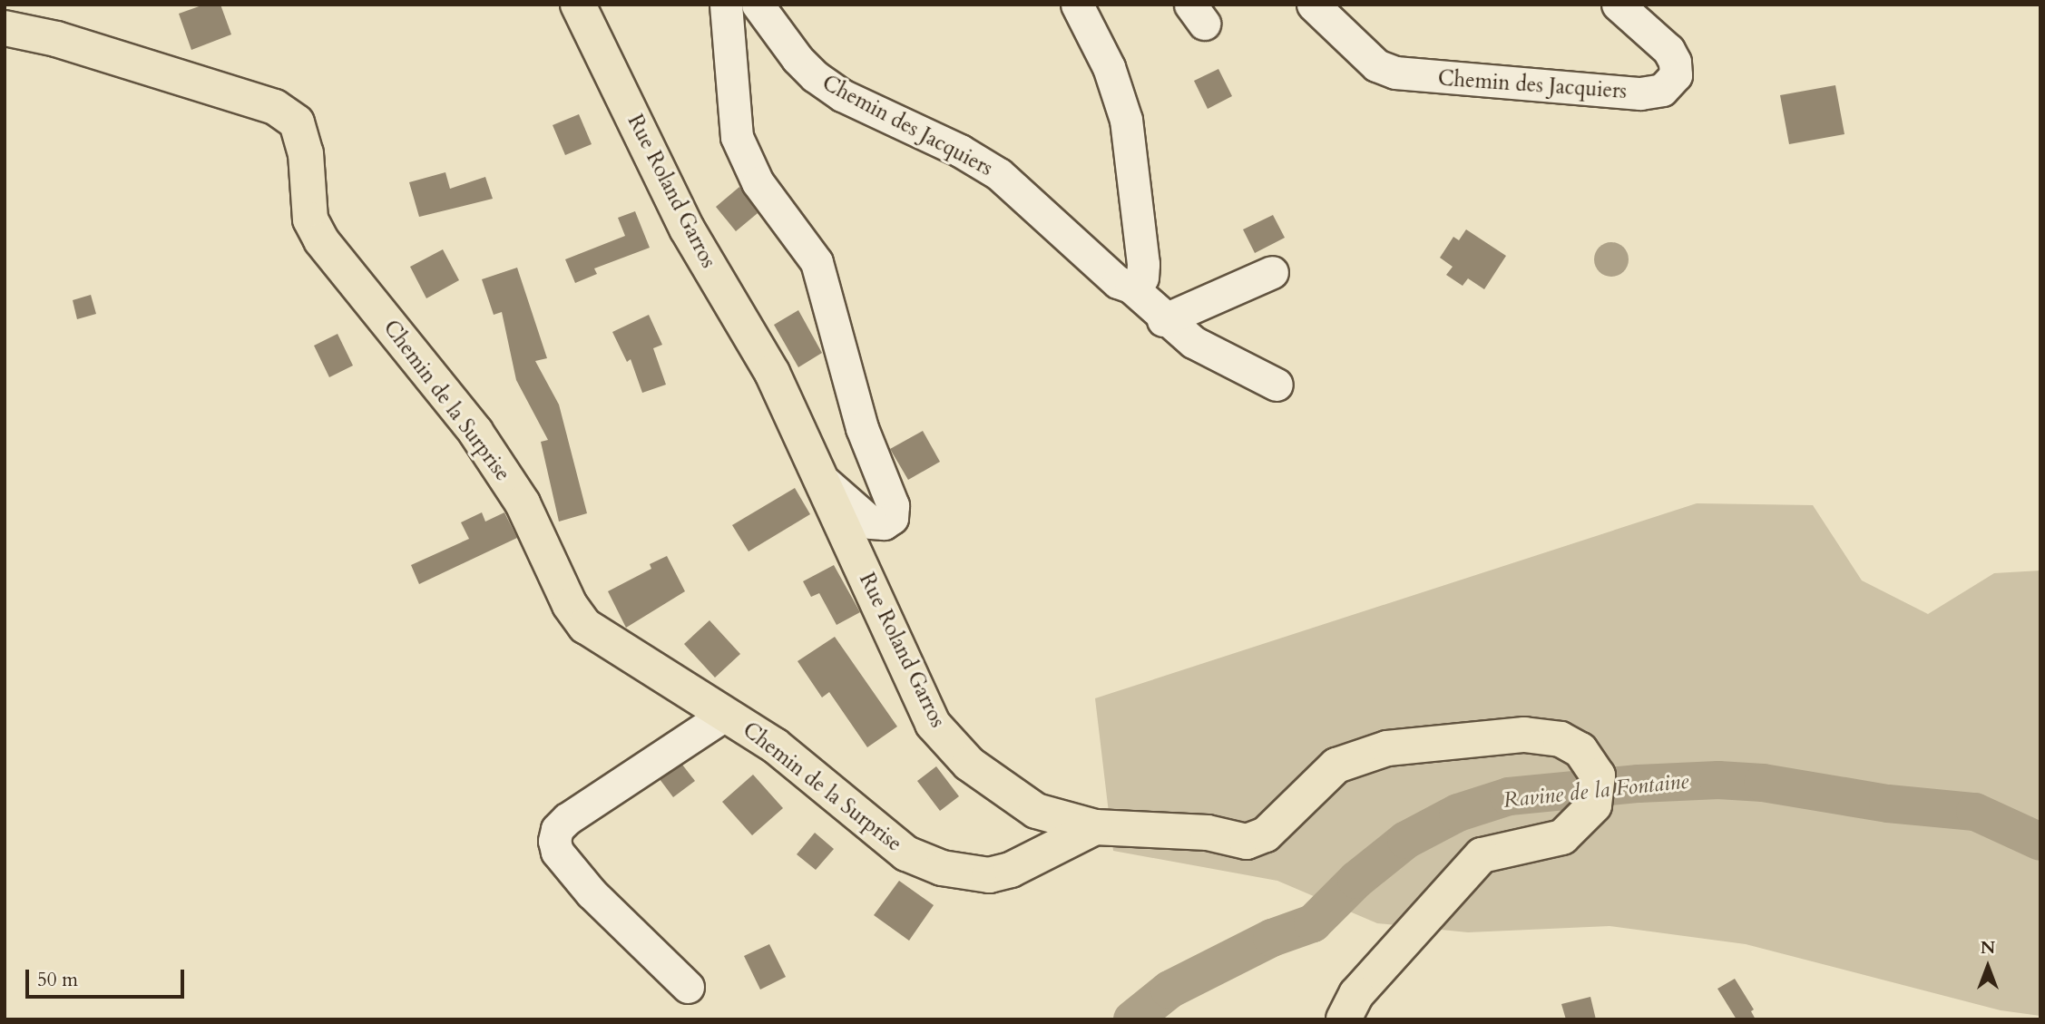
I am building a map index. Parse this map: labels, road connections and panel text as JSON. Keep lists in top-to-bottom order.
{
  "streets": {
    "main road": ["Rue Roland Garros", "Chemin de la Surprise"],
    "street": ["Chemin des Jacquiers"]
  },
  "crossings": [
    ["Rue Roland Garros", "Chemin de la Surprise"]
  ],
  "water": ["Ravine de la Fontaine"],
  "scale_bar": "50 m",
  "north": "top"
}
